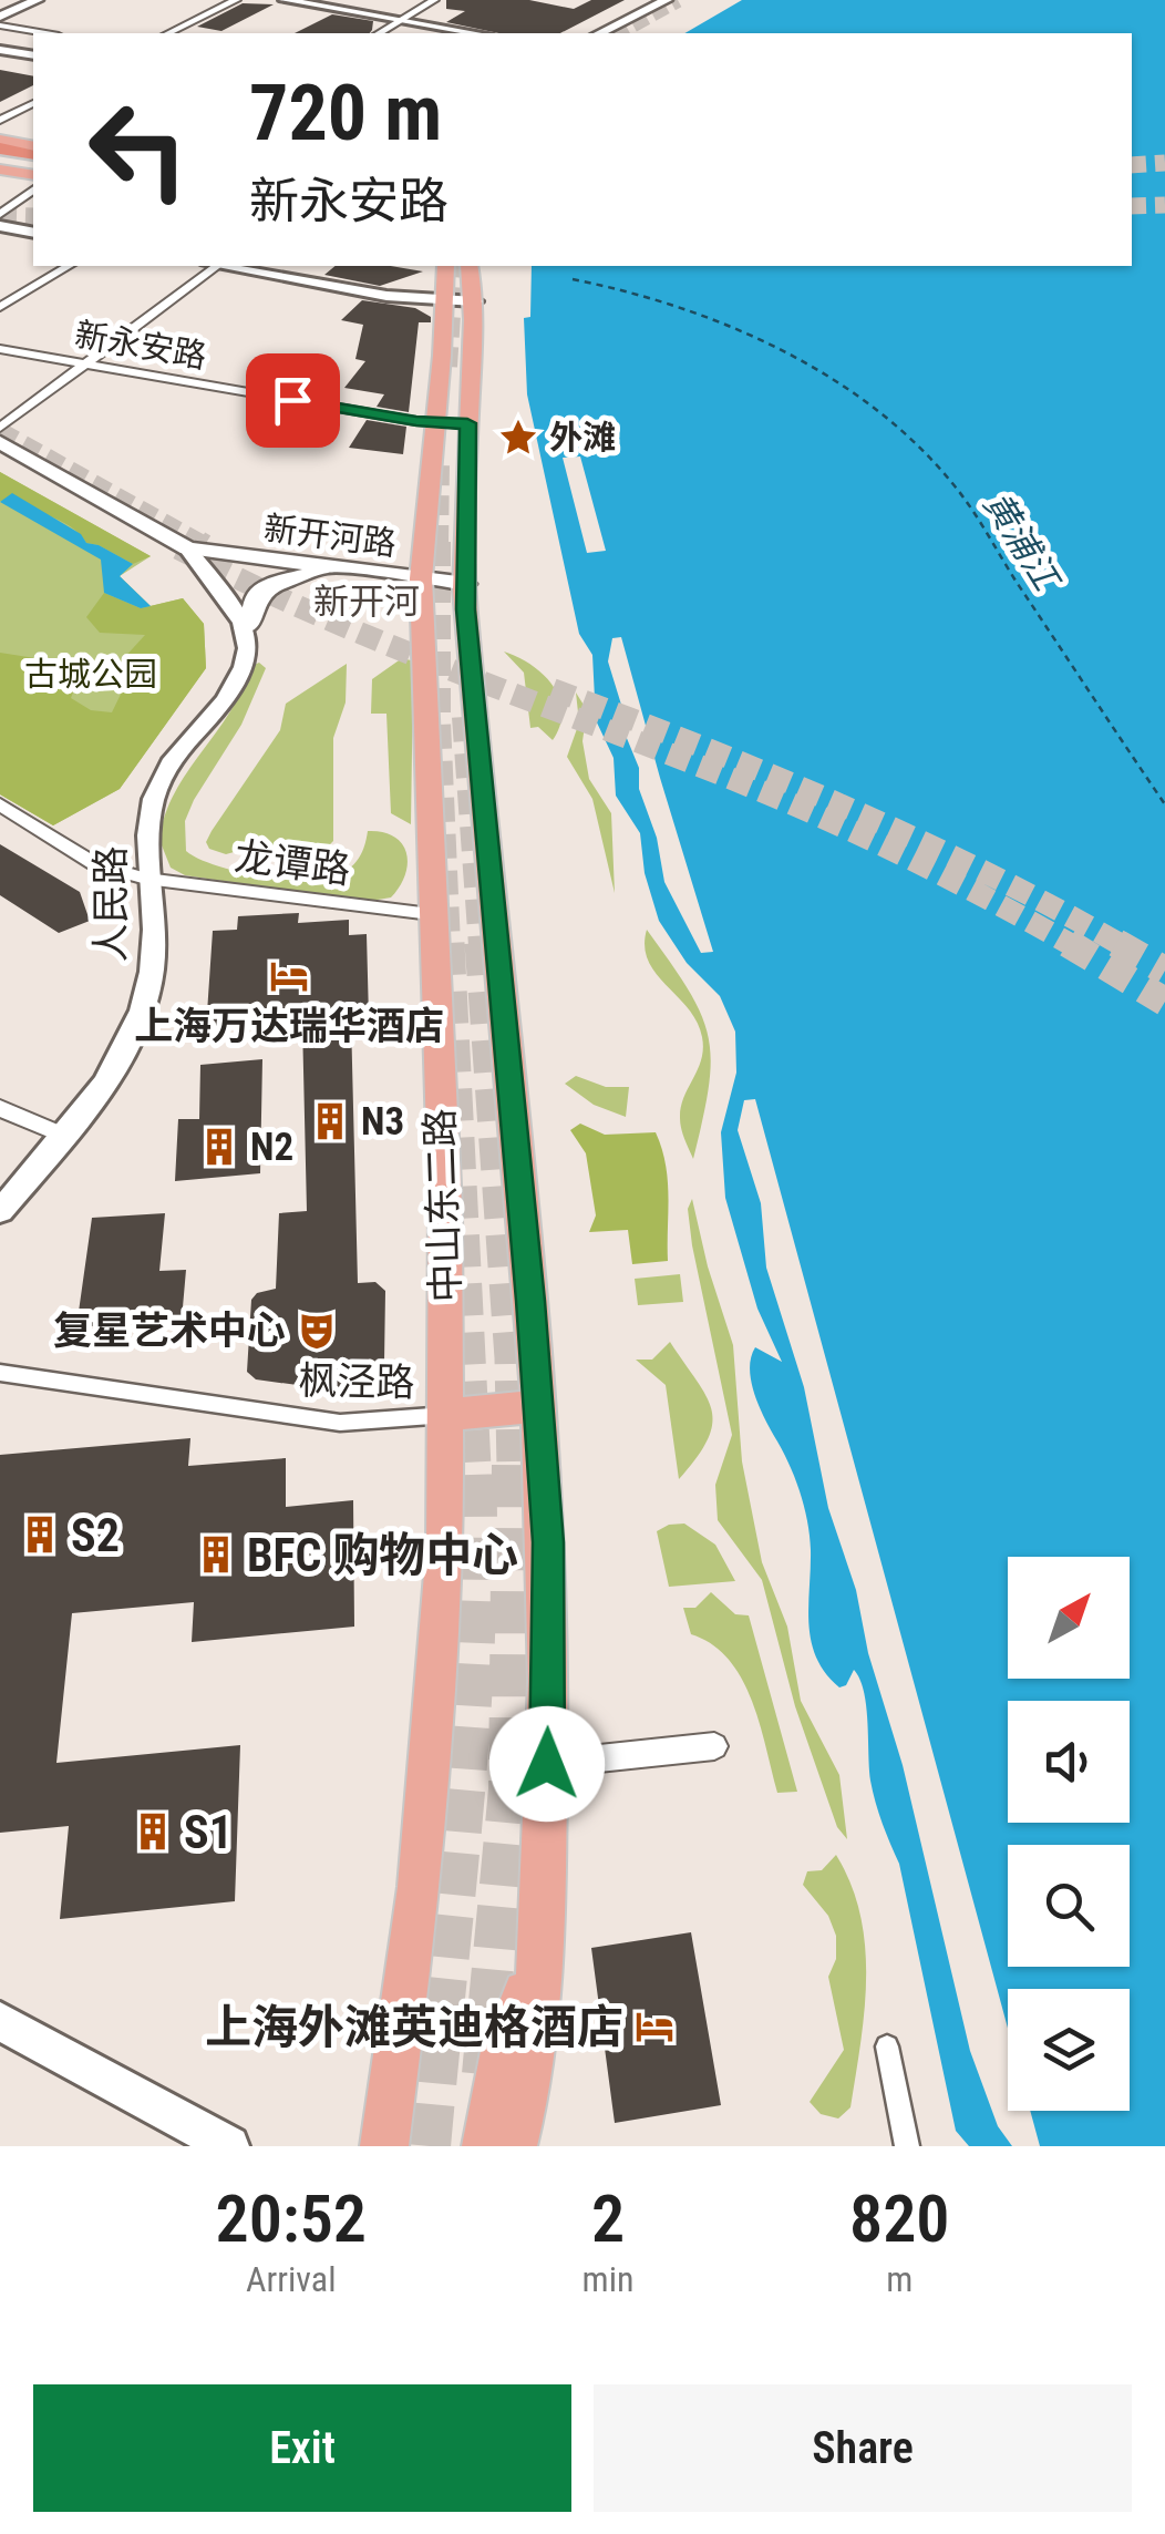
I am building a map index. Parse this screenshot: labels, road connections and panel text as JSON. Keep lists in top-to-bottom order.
{
  "streets": {
    "main road": ["新开河路", "中山东二路"],
    "street": [
      "新永安路",
      "龙谭路",
      "人民路",
      "枫泾路"
    ]
  },
  "crossings": [
    ["新永安路", "中山东二路"],
    ["新开河路", "中山东二路"],
    ["龙谭路", "人民路"],
    ["龙谭路", "中山东二路"],
    ["中山东二路", "枫泾路"]
  ],
  "districts": ["新开河"],
  "water": ["黄浦江"],
  "parks": ["古城公园"],
  "places": {
    "place": ["外滩"],
    "hotel": ["上海万达瑞华酒店", "上海外滩英迪格酒店"],
    "building": [
      "N3",
      "N2",
      "S2",
      "BFC 购物中心",
      "S1"
    ],
    "theatre": ["复星艺术中心"]
  },
  "north": "top right",
  "page": {
    "turn": ["720 m", "新永安路"],
    "eta": [
      "20:52",
      "Arrival",
      "2",
      "min",
      "820",
      "m"
    ],
    "buttons": ["Exit", "Share"]
  }
}
